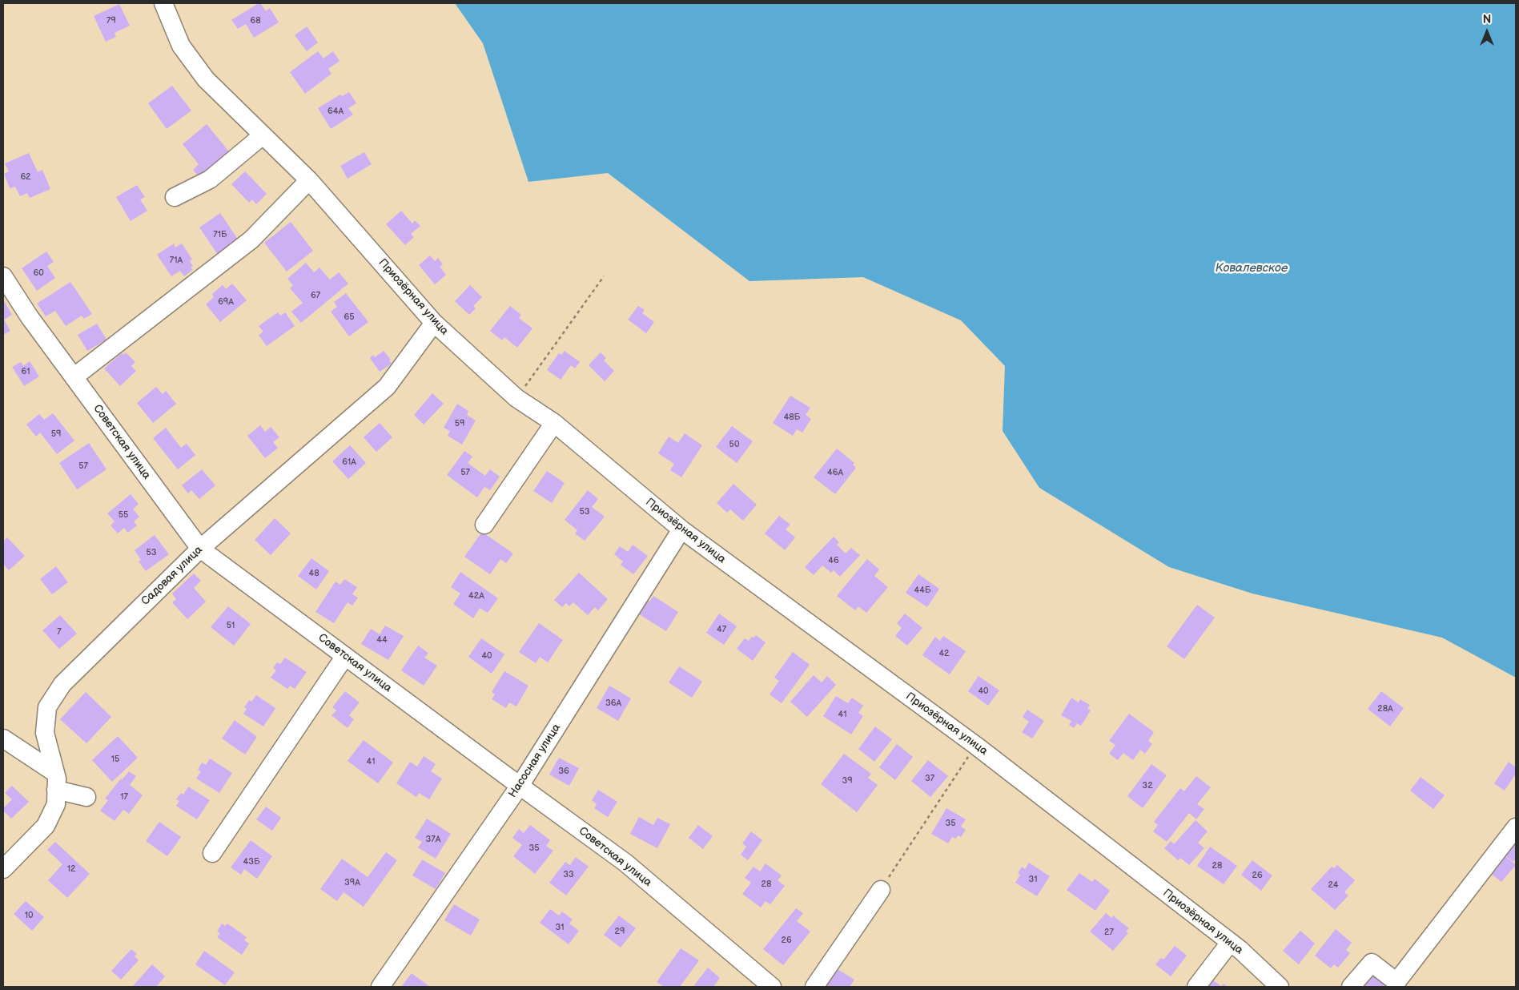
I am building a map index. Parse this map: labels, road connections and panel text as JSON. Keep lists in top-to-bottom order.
{
  "streets": {
    "street": [
      "Приозёрная улица",
      "Советская улица",
      "Садовая улица",
      "Насосная улица"
    ]
  },
  "crossings": [
    ["Приозёрная улица", "Садовая улица"],
    ["Приозёрная улица", "Насосная улица"],
    ["Советская улица", "Садовая улица"],
    ["Советская улица", "Насосная улица"]
  ],
  "water": ["Ковалевское"],
  "house_numbers": [
    "79",
    "68",
    "64А",
    "62",
    "71Б",
    "71А",
    "60",
    "67",
    "69А",
    "65",
    "61",
    "48Б",
    "59",
    "59",
    "50",
    "61А",
    "57",
    "57",
    "46А",
    "53",
    "55",
    "53",
    "46",
    "48",
    "44Б",
    "42А",
    "51",
    "47",
    "7",
    "44",
    "42",
    "40",
    "40",
    "36А",
    "28А",
    "41",
    "15",
    "41",
    "36",
    "37",
    "39",
    "32",
    "17",
    "35",
    "37А",
    "35",
    "43Б",
    "28",
    "12",
    "33",
    "26",
    "31",
    "39А",
    "28",
    "24",
    "10",
    "31",
    "29",
    "27",
    "26"
  ],
  "north": "top"
}
